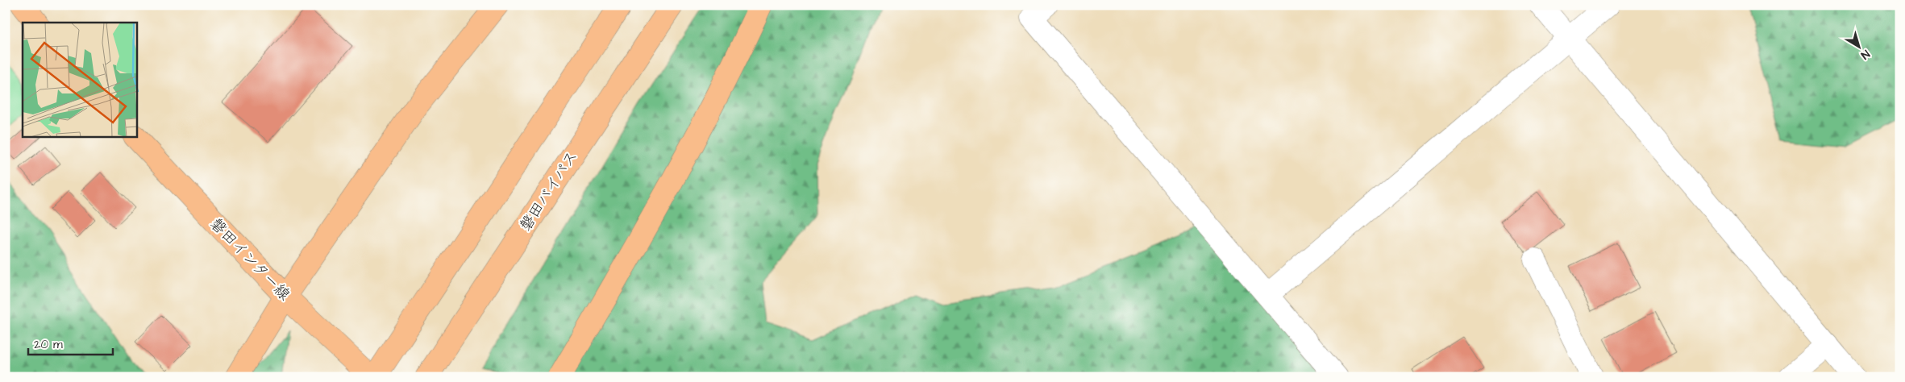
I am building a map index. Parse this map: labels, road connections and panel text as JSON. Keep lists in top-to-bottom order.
{
  "streets": {
    "main road": ["磐田バイパス", "磐田インター線"]
  },
  "scale_bar": "20 m",
  "north": "bottom right"
}
